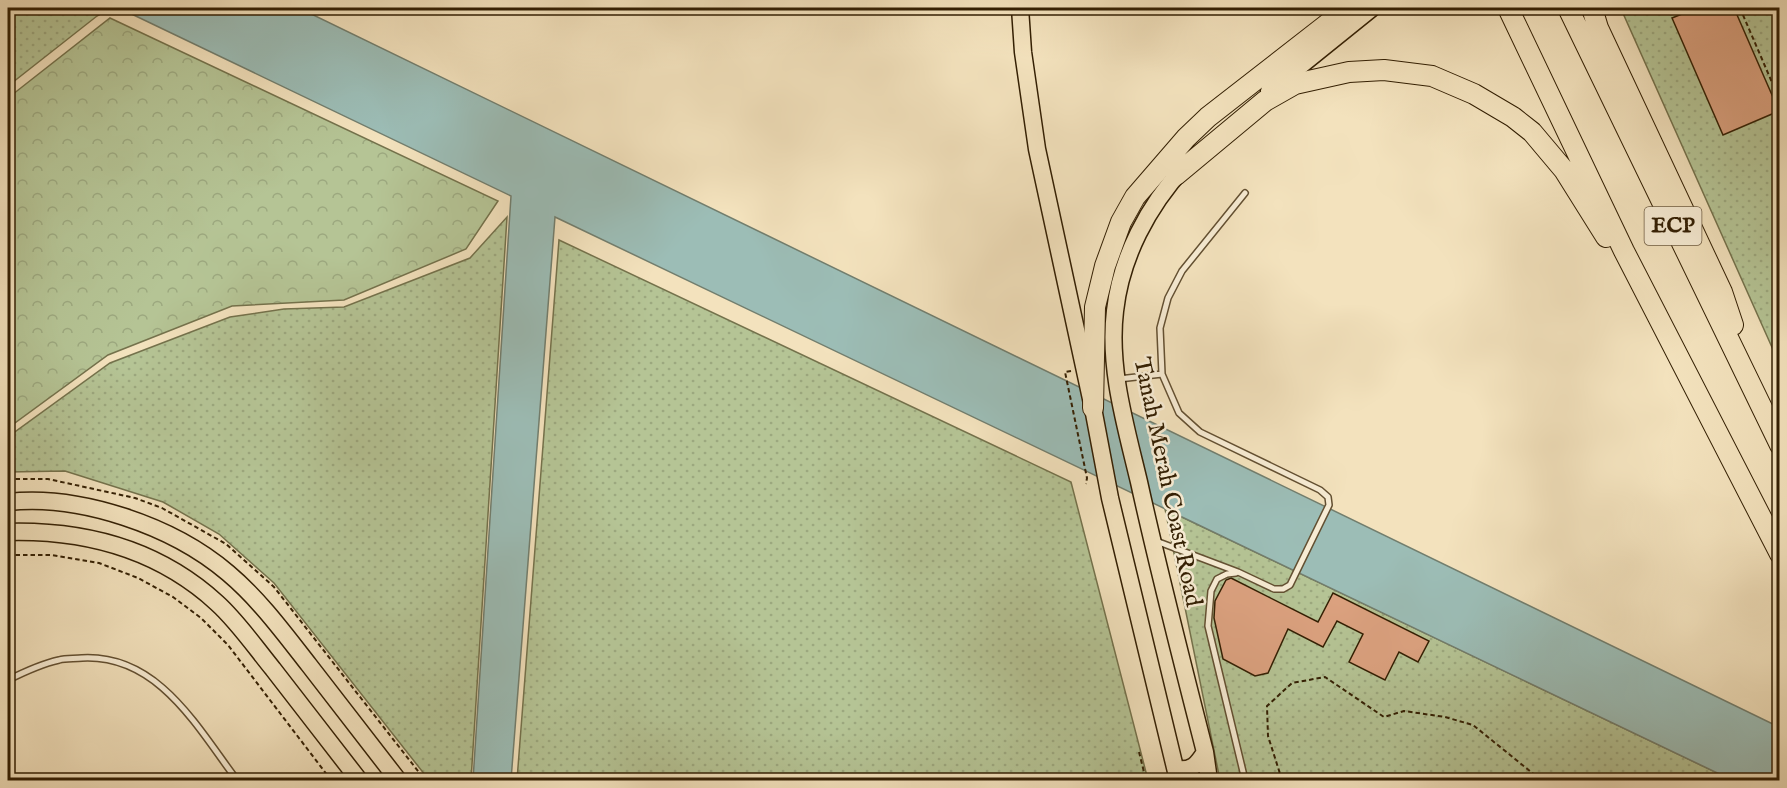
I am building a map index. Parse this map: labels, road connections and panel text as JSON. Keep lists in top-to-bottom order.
{
  "streets": {
    "highway": ["ECP"],
    "main road": ["Tanah Merah Coast Road"]
  }
}
